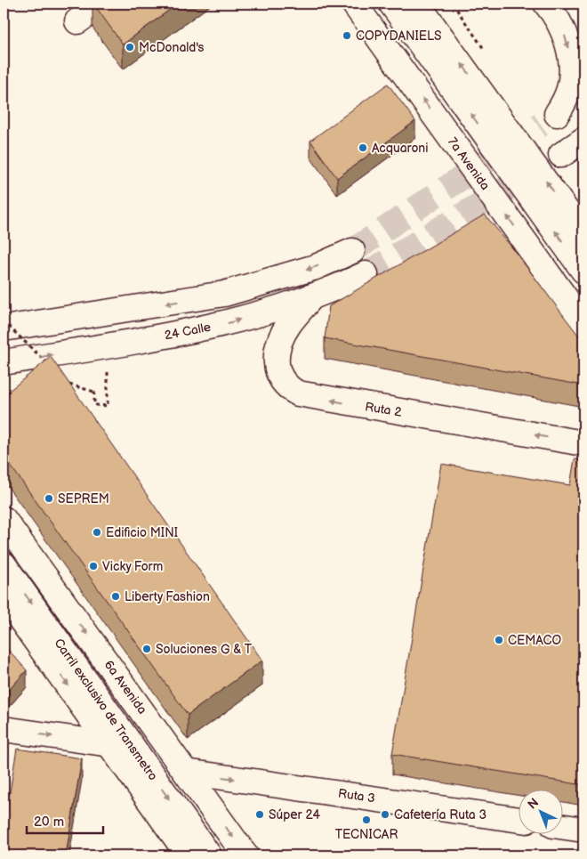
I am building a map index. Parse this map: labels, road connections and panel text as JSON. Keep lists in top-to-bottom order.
{
  "streets": {
    "main road": [
      "7a Avenida",
      "24 Calle",
      "Ruta 2",
      "6a Avenida",
      "Carril exclusivo de Transmetro",
      "Ruta 3"
    ]
  },
  "crossings": [
    ["24 Calle", "Ruta 2"],
    ["6a Avenida", "Ruta 3"]
  ],
  "one_way": ["Ruta 3"],
  "places": [
    "COPYDANIELS",
    "McDonald's",
    "Acquaroni",
    "SEPREM",
    "Edificio MINI",
    "Vicky Form",
    "Liberty Fashion",
    "CEMACO",
    "Soluciones G & T",
    "Súper 24",
    "Cafetería Ruta 3",
    "TECNICAR"
  ],
  "scale_bar": "20 m",
  "north": "top left"
}
